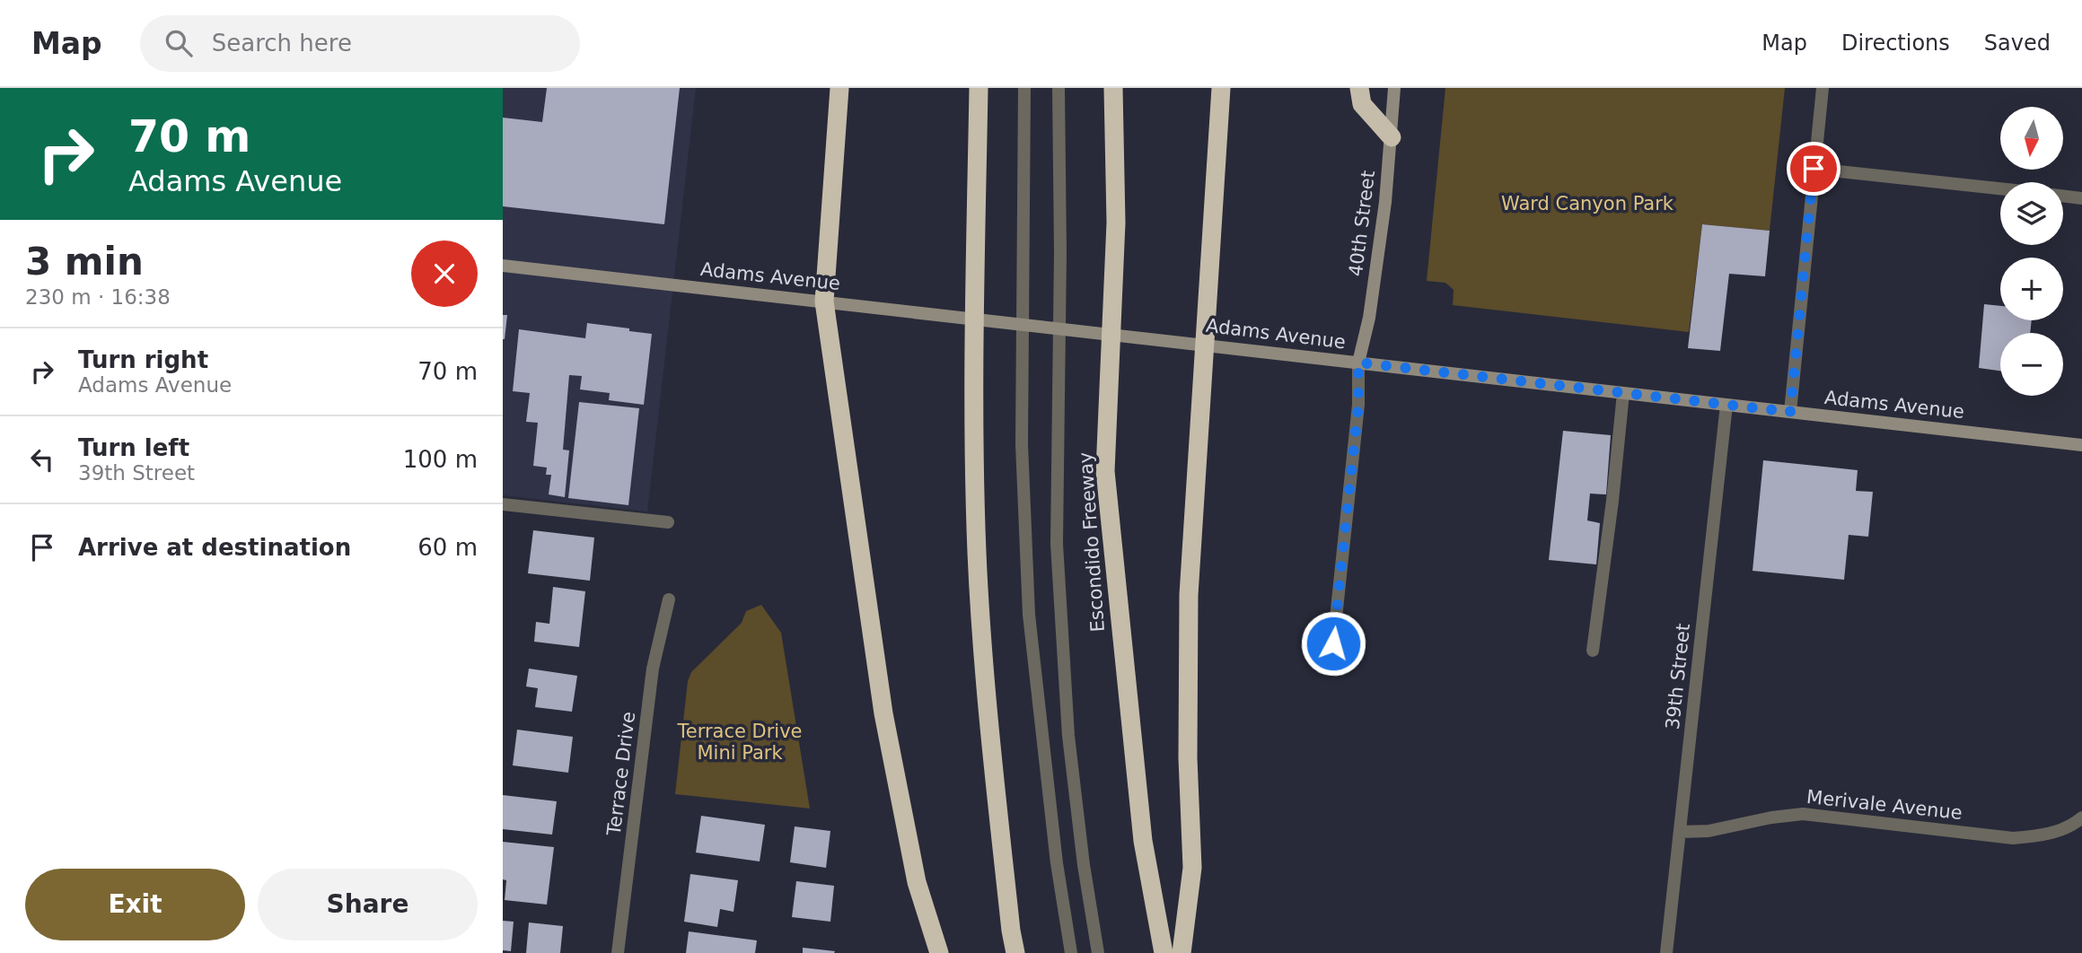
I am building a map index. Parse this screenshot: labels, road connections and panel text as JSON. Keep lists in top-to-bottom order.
{
  "streets": {
    "highway": ["Escondido Freeway"],
    "main road": ["40th Street", "Adams Avenue"],
    "street": ["39th Street", "Terrace Drive", "Merivale Avenue"]
  },
  "crossings": [
    ["40th Street", "Adams Avenue"],
    ["Adams Avenue", "39th Street"],
    ["39th Street", "Merivale Avenue"]
  ],
  "parks": ["Ward Canyon Park", "Terrace Drive Mini Park"],
  "north": "bottom",
  "page": {
    "header": "Map",
    "search": "Search here",
    "nav": ["Map", "Directions", "Saved"],
    "turn": ["70 m", "Adams Avenue"],
    "map_buttons": ["+", "−"],
    "heading": ["3 min", "230 m · 16:38"],
    "list": [
      {
        "name": "Turn right",
        "note": "Adams Avenue",
        "value": "70 m"
      },
      {
        "name": "Turn left",
        "note": "39th Street",
        "value": "100 m"
      },
      {
        "name": "Arrive at destination",
        "value": "60 m"
      }
    ],
    "buttons": ["Exit", "Share"]
  }
}
